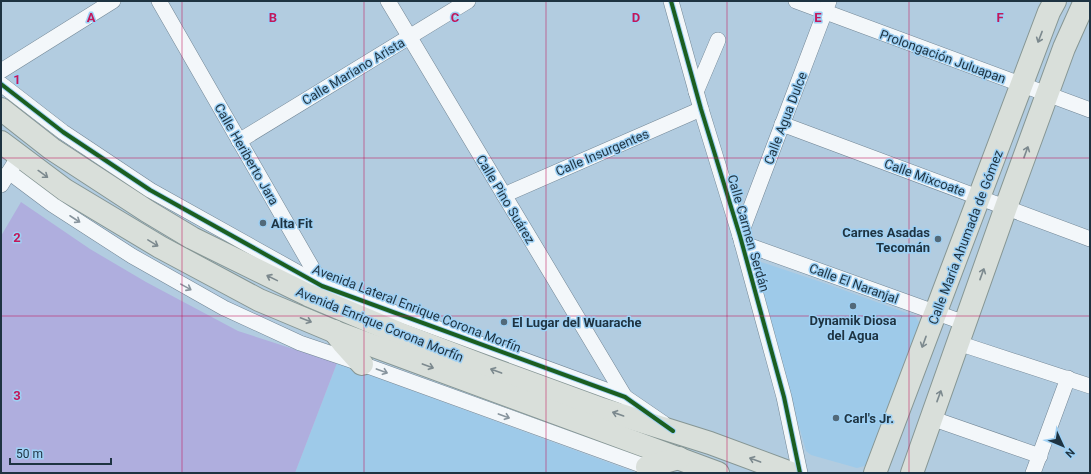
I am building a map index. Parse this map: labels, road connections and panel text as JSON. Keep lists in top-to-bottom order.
{
  "streets": {
    "main road": ["Calle María Ahumada de Gómez", "Avenida Enrique Corona Morfín"],
    "street": [
      "Prolongación Juluapan",
      "Calle Mariano Arista",
      "Calle Agua Dulce",
      "Calle Insurgentes",
      "Calle Heriberto Jara",
      "Calle Mixcoate",
      "Calle Pino Suárez",
      "Calle Carmen Serdán",
      "Calle El Naranjal",
      "Avenida Lateral Enrique Corona Morfín"
    ]
  },
  "crossings": [
    ["Prolongación Juluapan", "Calle Agua Dulce"],
    ["Prolongación Juluapan", "Calle María Ahumada de Gómez"],
    ["Calle Mariano Arista", "Calle Heriberto Jara"],
    ["Calle Mariano Arista", "Calle Pino Suárez"],
    ["Calle Agua Dulce", "Calle Mixcoate"],
    ["Calle Agua Dulce", "Calle Carmen Serdán"],
    ["Calle Agua Dulce", "Calle El Naranjal"],
    ["Calle Insurgentes", "Calle Pino Suárez"],
    ["Calle Insurgentes", "Calle Carmen Serdán"],
    ["Calle Heriberto Jara", "Avenida Lateral Enrique Corona Morfín"],
    ["Calle Heriberto Jara", "Avenida Enrique Corona Morfín"],
    ["Calle Mixcoate", "Calle María Ahumada de Gómez"],
    ["Calle Pino Suárez", "Avenida Lateral Enrique Corona Morfín"],
    ["Calle Carmen Serdán", "Calle El Naranjal"],
    ["Calle María Ahumada de Gómez", "Calle El Naranjal"],
    ["Avenida Lateral Enrique Corona Morfín", "Avenida Enrique Corona Morfín"]
  ],
  "places": [
    "Alta Fit",
    "Carnes Asadas Tecomán",
    "Dynamik Diosa del Agua",
    "El Lugar del Wuarache",
    "Carl's Jr."
  ],
  "scale_bar": "50 m",
  "north": "bottom right",
  "grid": {
    "columns": [
      "A",
      "B",
      "C",
      "D",
      "E",
      "F"
    ],
    "rows": ["1", "2", "3"]
  }
}
